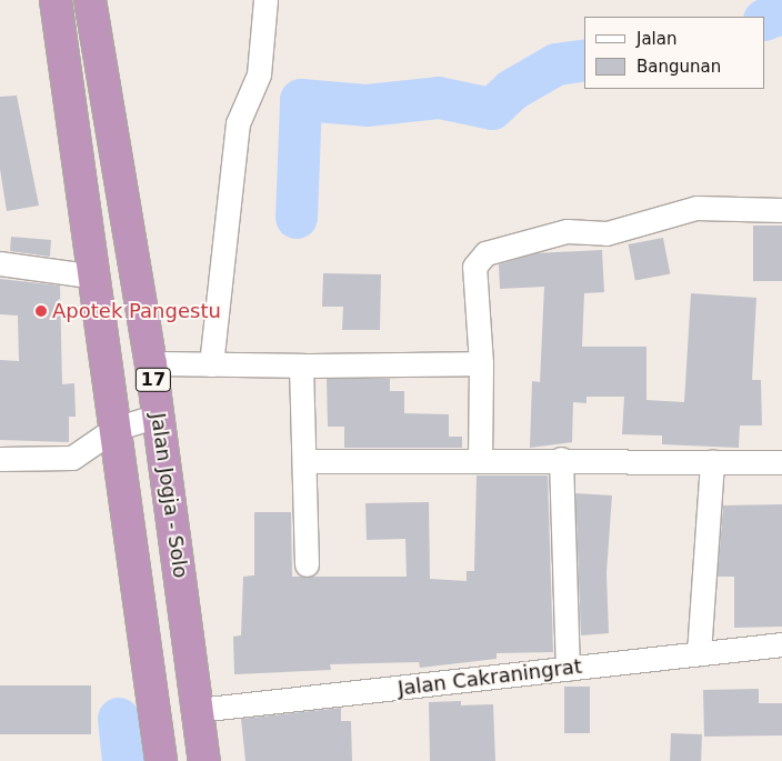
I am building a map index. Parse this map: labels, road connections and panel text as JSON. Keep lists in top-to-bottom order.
{
  "streets": {
    "highway": ["17", "Jalan Jogja - Solo"],
    "street": ["Jalan Cakraningrat"]
  },
  "crossings": [
    ["Jalan Jogja - Solo", "Jalan Cakraningrat"]
  ],
  "places": ["Apotek Pangestu"],
  "legend": ["Jalan", "Bangunan"]
}
